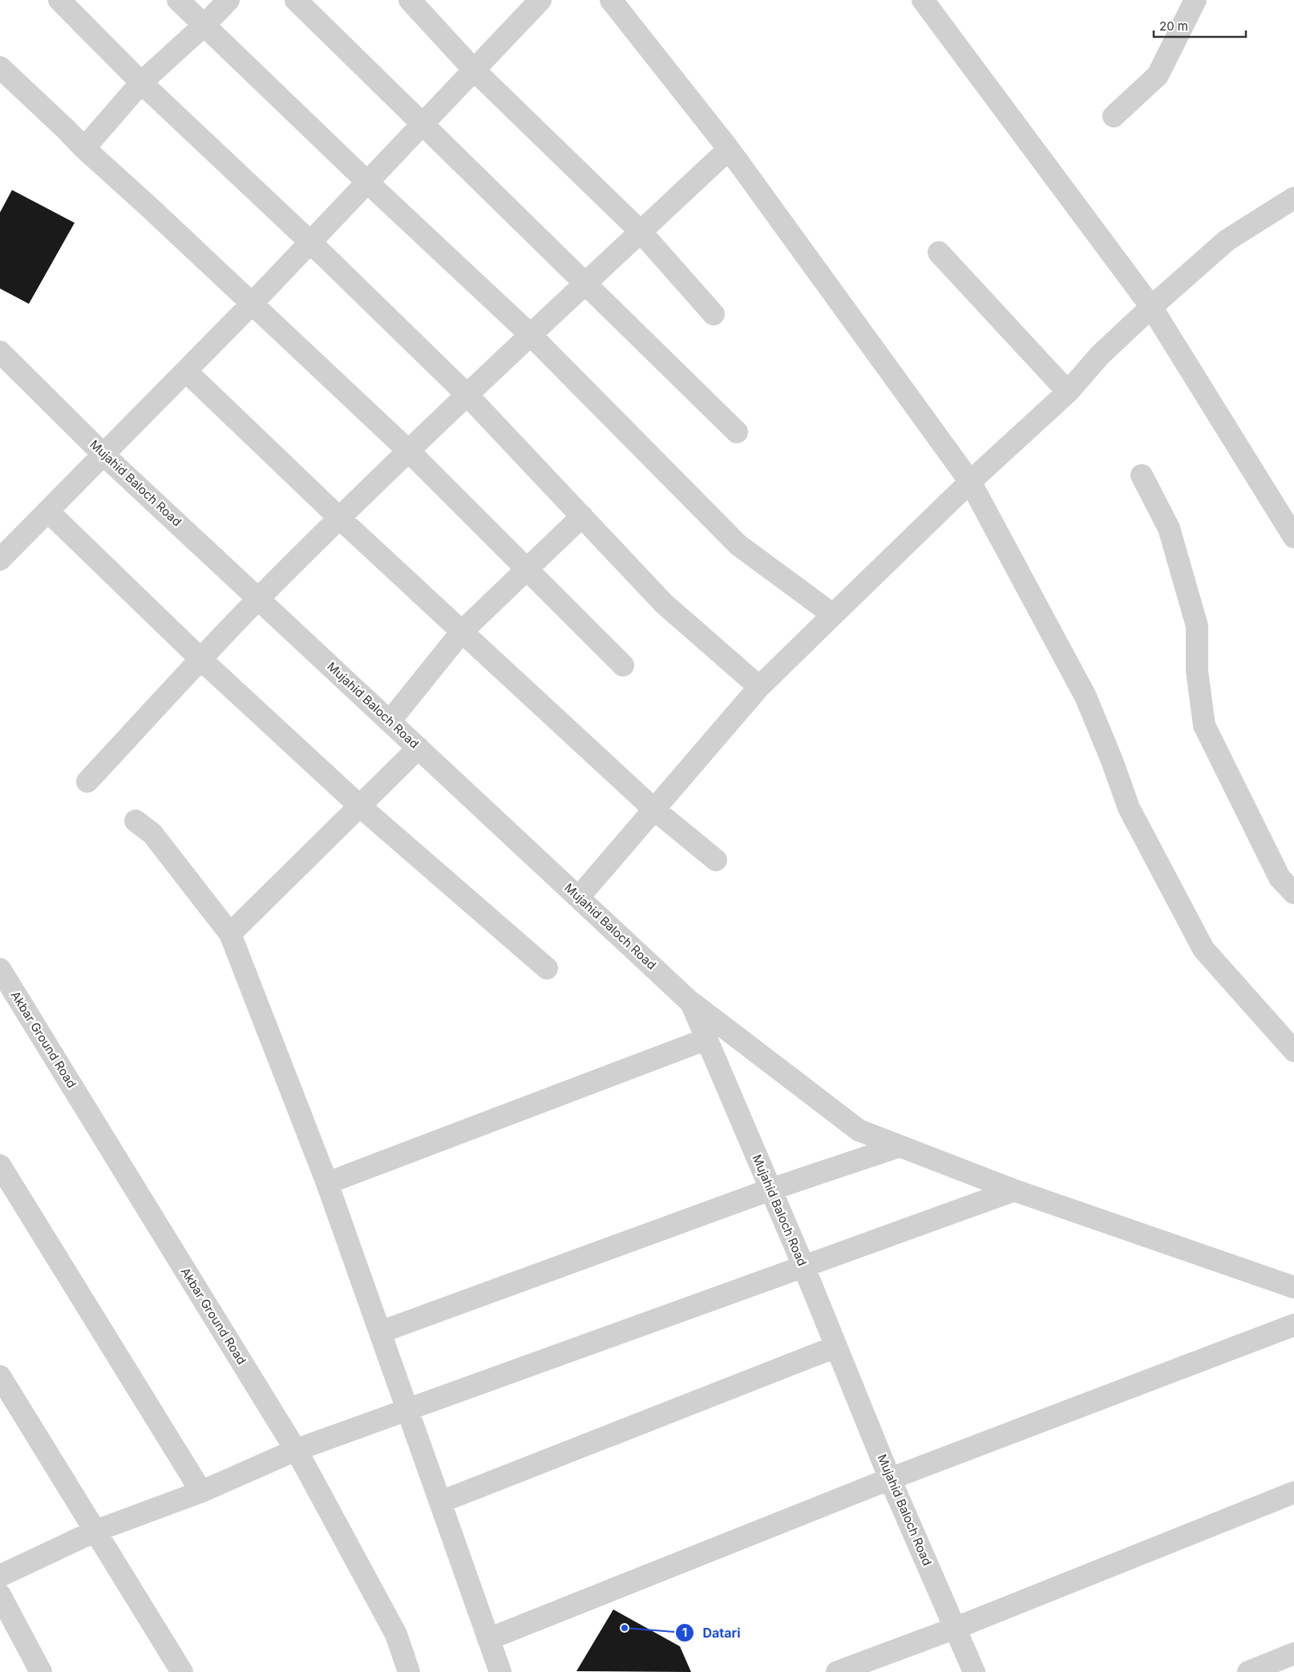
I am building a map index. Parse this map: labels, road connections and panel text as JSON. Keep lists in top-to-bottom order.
{
  "streets": {
    "street": ["Mujahid Baloch Road", "Akbar Ground Road"]
  },
  "places": ["Datari"],
  "scale_bar": "20 m"
}
